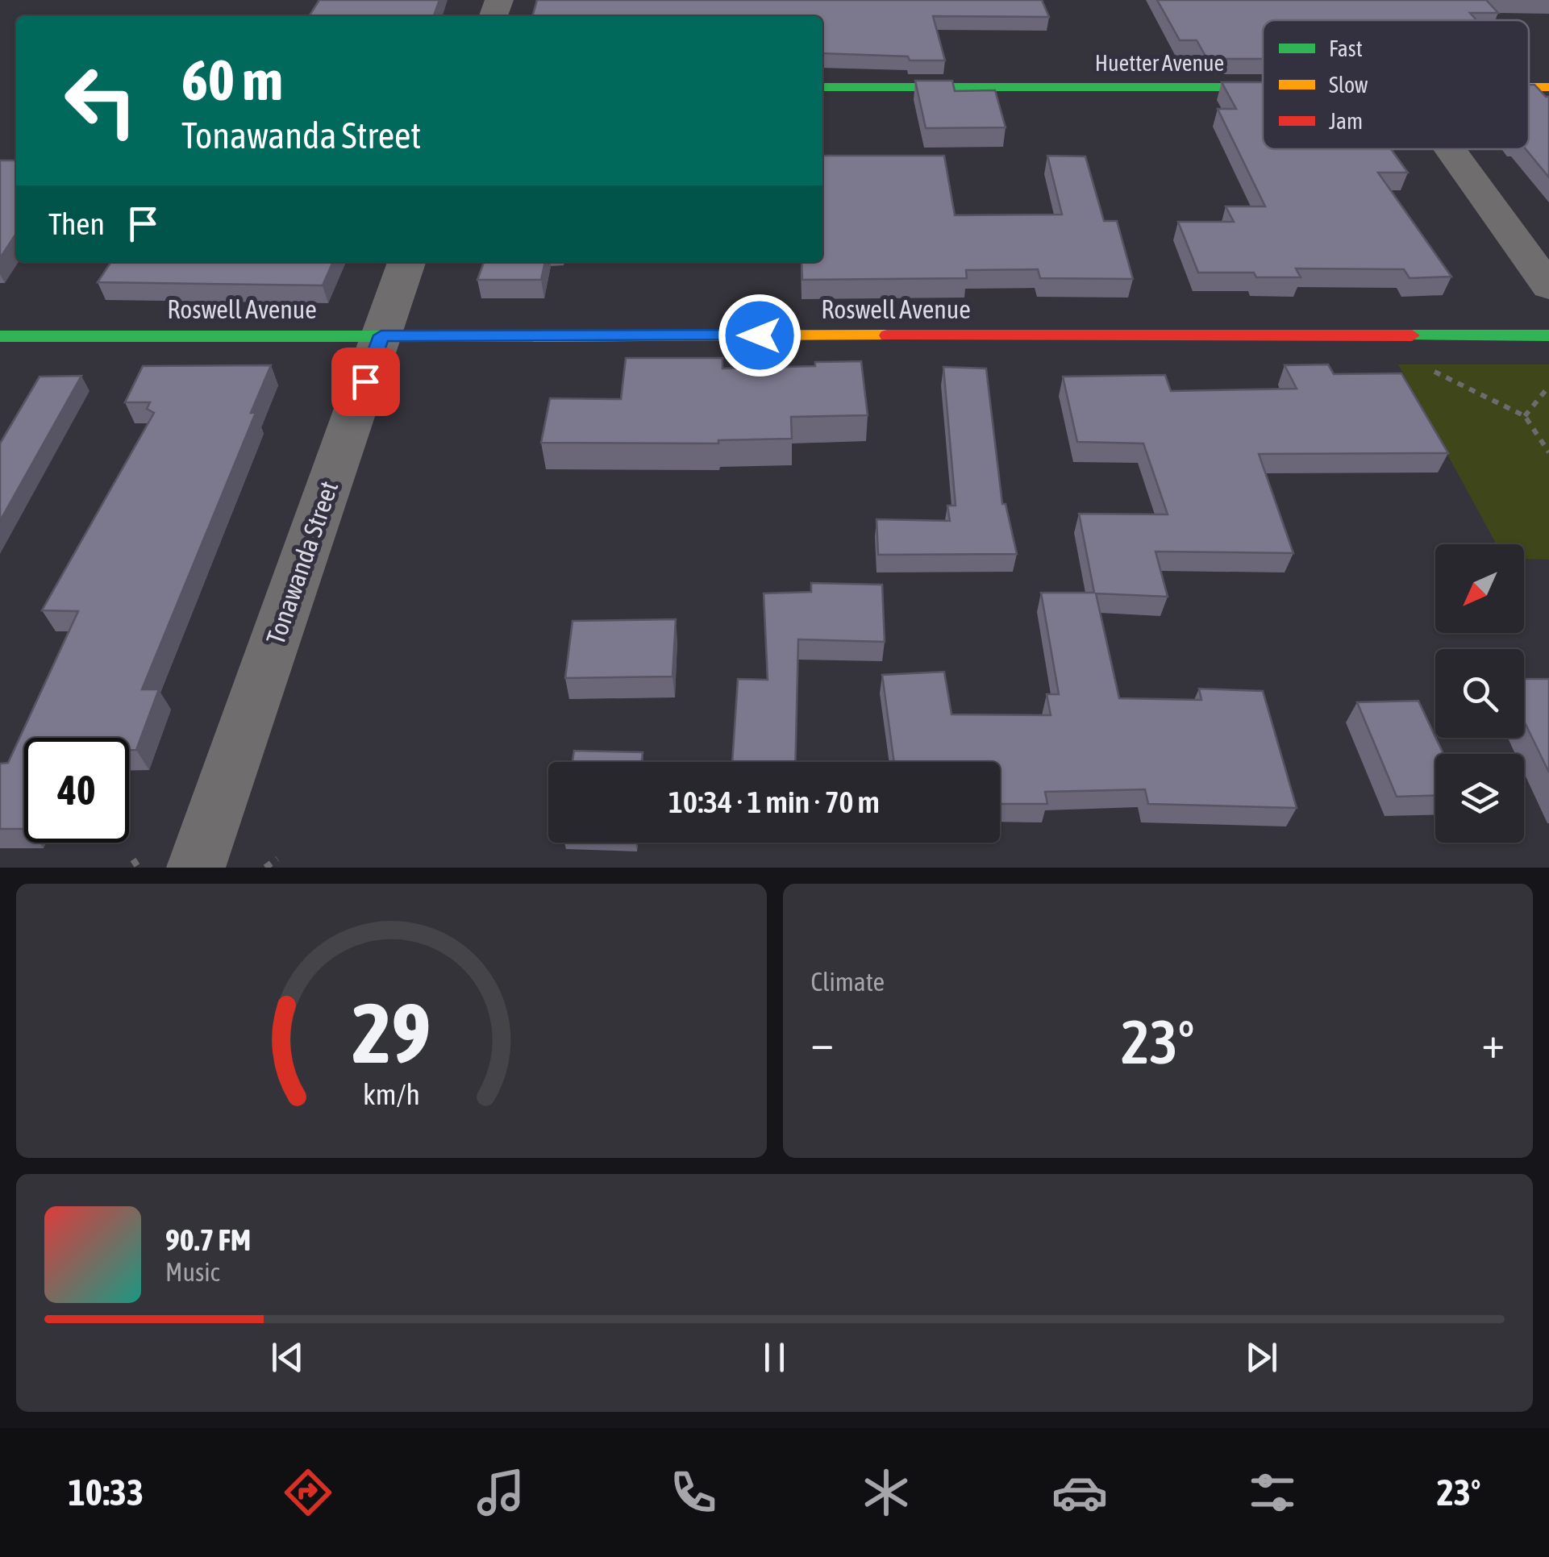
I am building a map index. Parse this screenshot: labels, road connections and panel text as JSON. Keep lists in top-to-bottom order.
{
  "streets": {
    "street": ["Huetter Avenue", "Roswell Avenue", "Tonawanda Street"]
  },
  "crossings": [
    ["Roswell Avenue", "Tonawanda Street"]
  ],
  "legend": ["Fast", "Slow", "Jam"],
  "north": "bottom left",
  "page": {
    "turn": ["60 m", "Tonawanda Street"],
    "then": "Then",
    "limit": "40",
    "trip": "10:34 · 1 min · 70 m",
    "tile": "Climate",
    "heat": ["−", "23°", "+"],
    "song": ["90.7 FM", "Music"],
    "tabs": ["10:33", "23°"],
    "gauge": ["29", "km/h"]
  }
}
